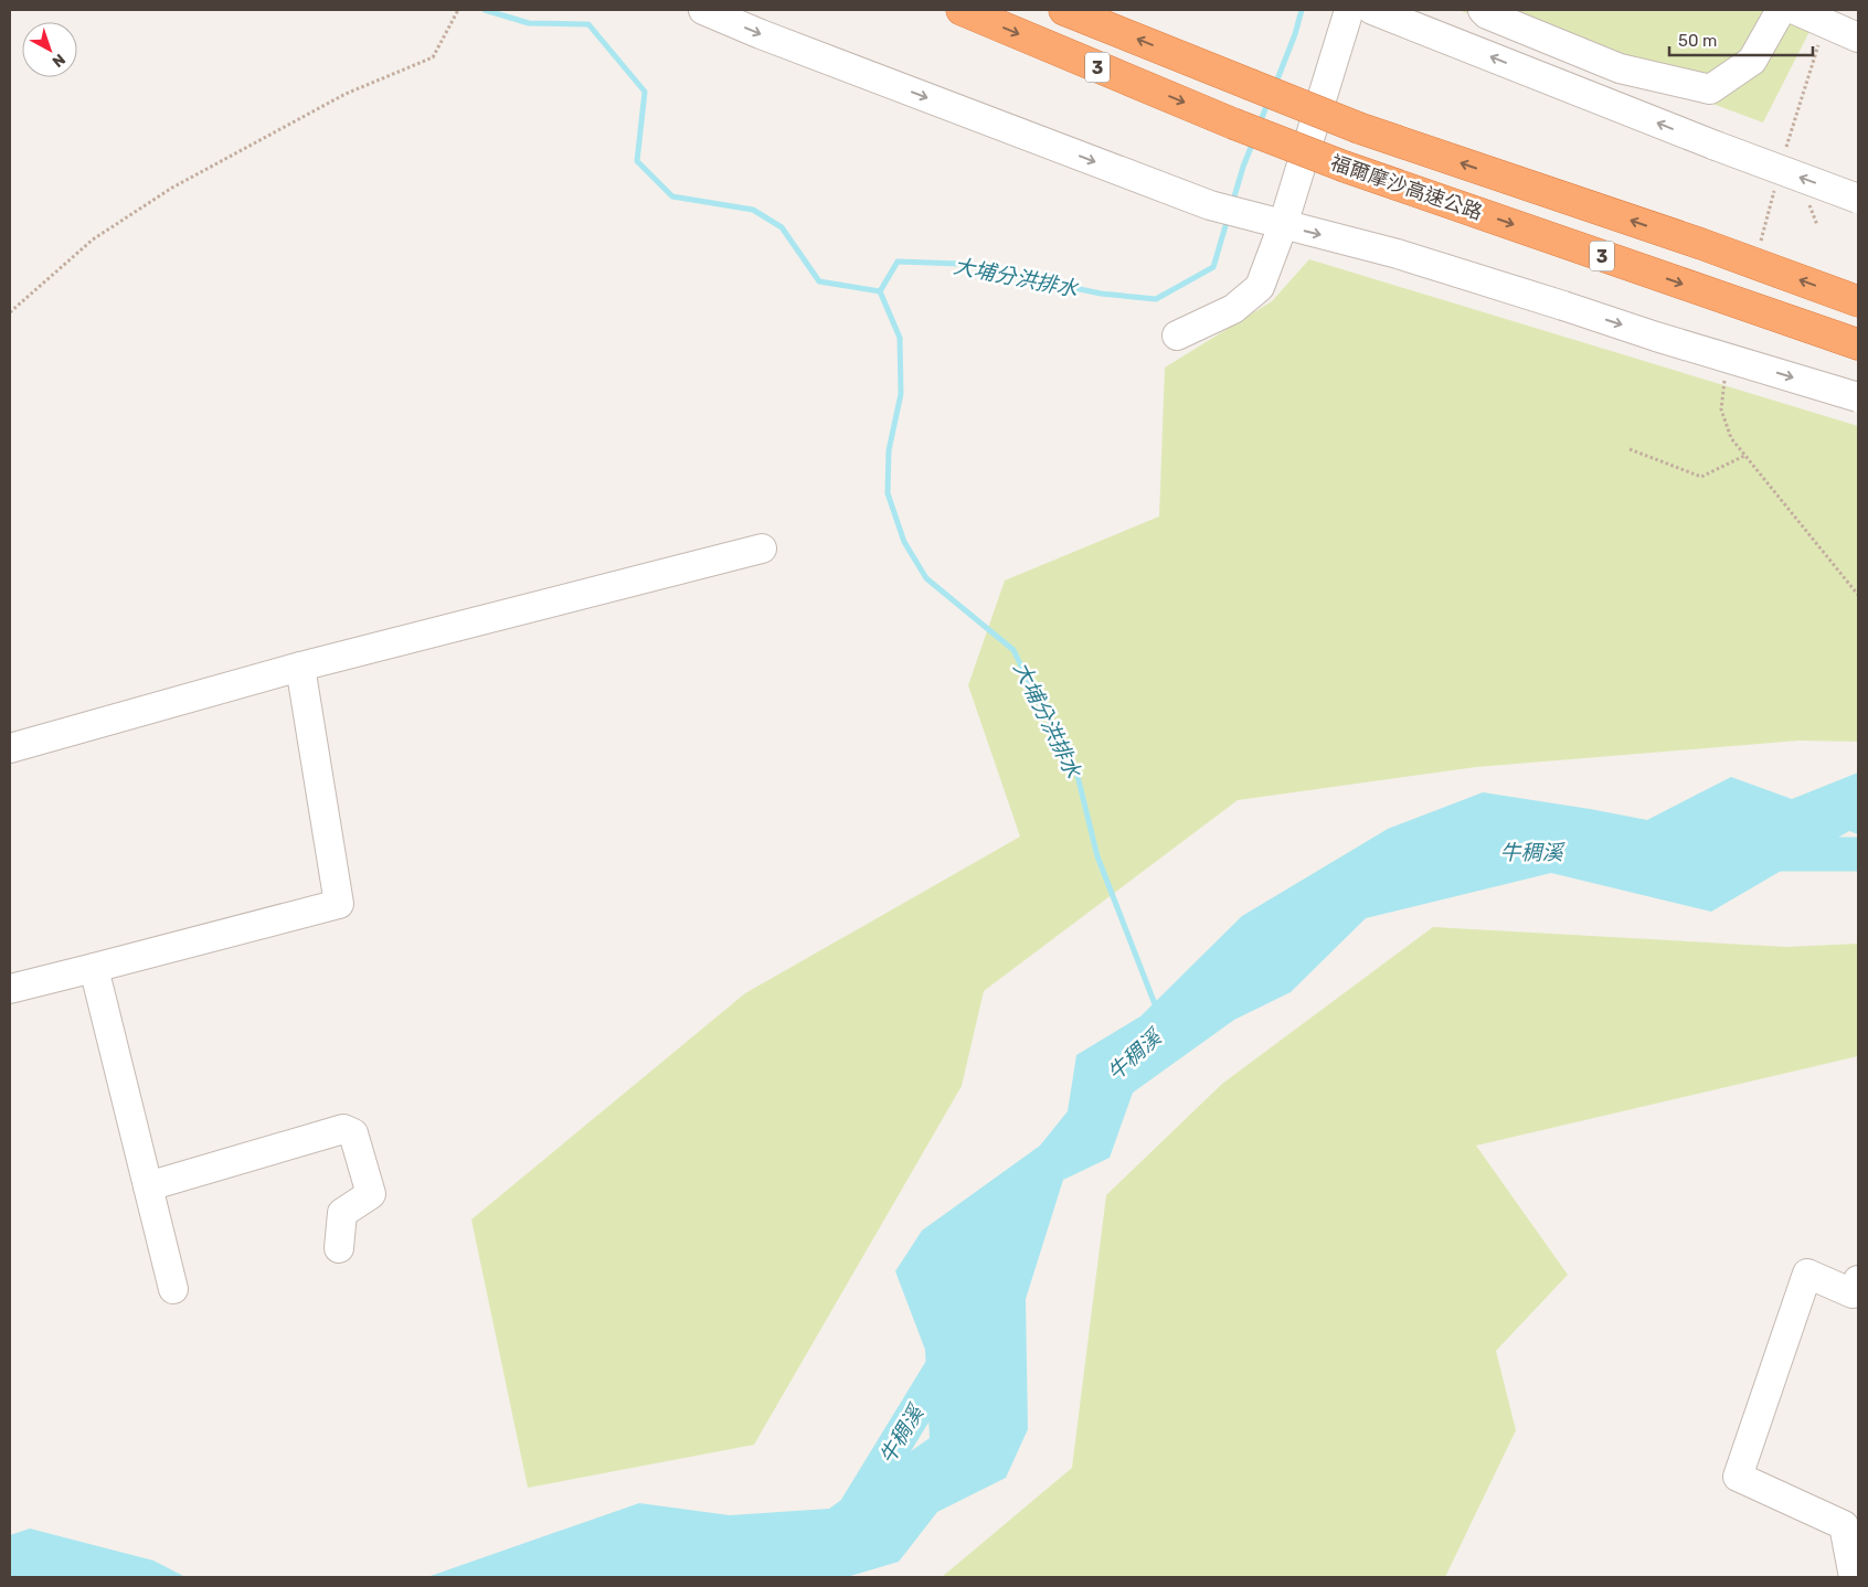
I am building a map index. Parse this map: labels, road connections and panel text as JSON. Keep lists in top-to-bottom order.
{
  "streets": {
    "highway": ["3", "福爾摩沙高速公路"]
  },
  "water": ["大埔分洪排水", "牛稠溪"],
  "scale_bar": "50 m",
  "north": "bottom right"
}
